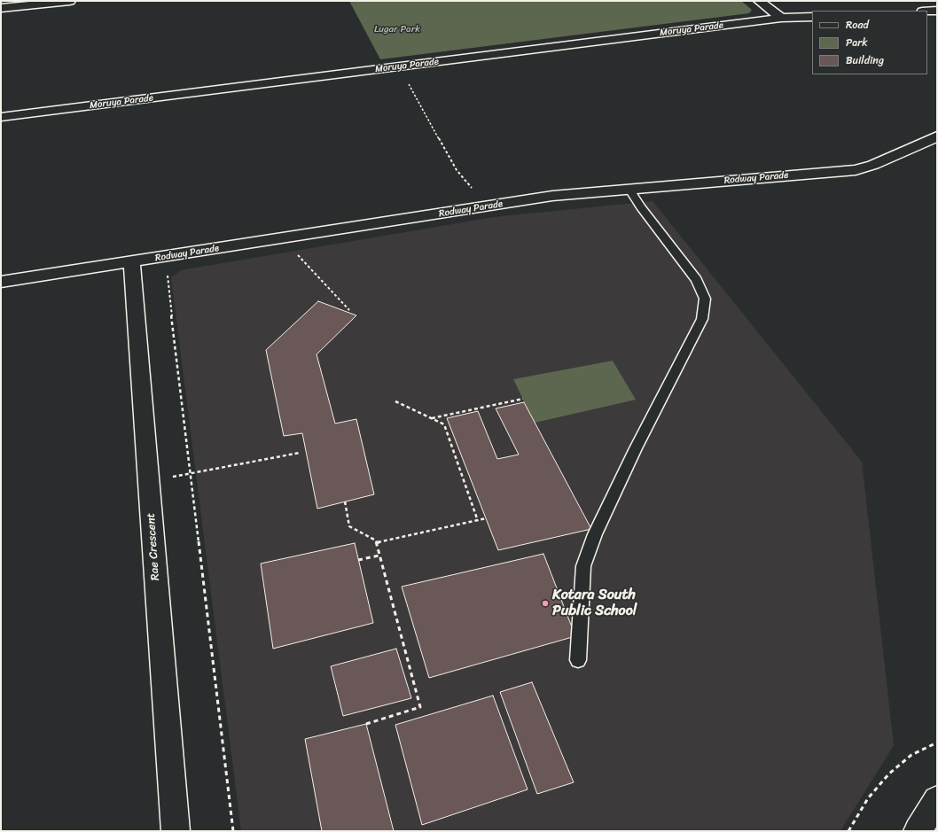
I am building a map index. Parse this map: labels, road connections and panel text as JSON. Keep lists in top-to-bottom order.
{
  "streets": {
    "street": ["Moruya Parade", "Rodway Parade", "Rae Crescent"]
  },
  "crossings": [
    ["Rodway Parade", "Rae Crescent"]
  ],
  "parks": ["Lugar Park"],
  "places": ["Kotara South Public School"],
  "legend": ["Road", "Park", "Building"]
}
